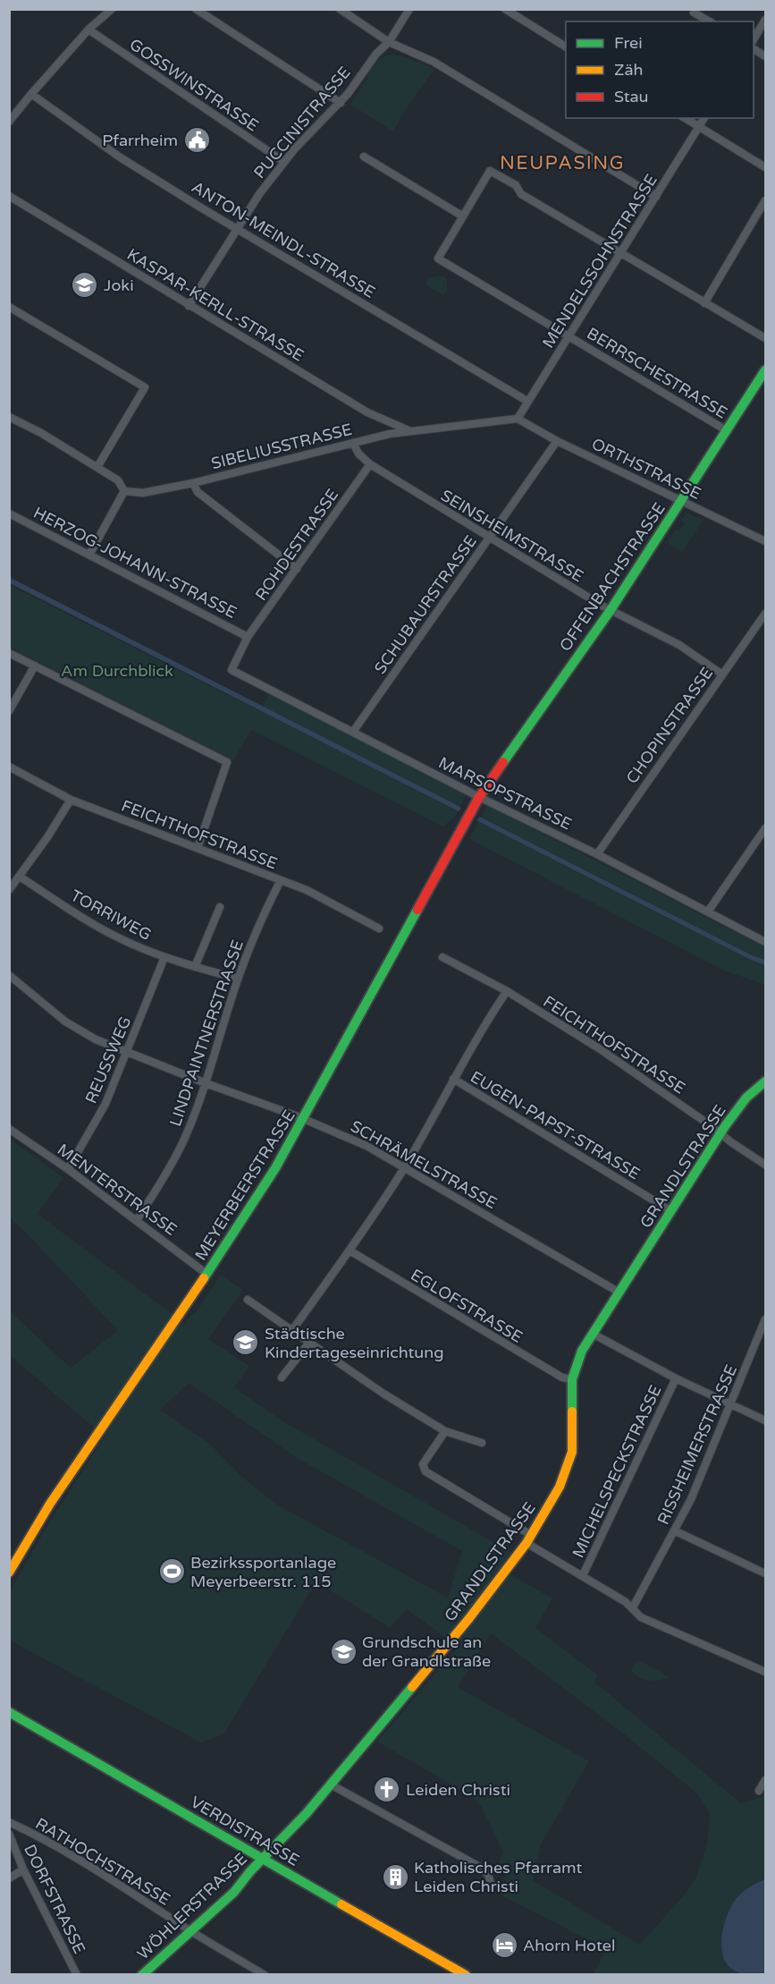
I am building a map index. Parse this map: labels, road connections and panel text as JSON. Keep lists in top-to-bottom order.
{
  "streets": {
    "street": [
      "GOSSWINSTRASSE",
      "PUCCINISTRASSE",
      "ANTON-MEINDL-STRASSE",
      "MENDELSSOHNSTRASSE",
      "KASPAR-KERLL-STRASSE",
      "BERRSCHESTRASSE",
      "SIBELIUSSTRASSE",
      "ORTHSTRASSE",
      "SEINSHEIMSTRASSE",
      "ROHDESTRASSE",
      "HERZOG-JOHANN-STRASSE",
      "OFFENBACHSTRASSE",
      "SCHUBAURSTRASSE",
      "CHOPINSTRASSE",
      "MARSOPSTRASSE",
      "FEICHTHOFSTRASSE",
      "TORRIWEG",
      "LINDPAINTNERSTRASSE",
      "REUSSWEG",
      "EUGEN-PAPST-STRASSE",
      "SCHRÄMELSTRASSE",
      "GRANDLSTRASSE",
      "MEYERBEERSTRASSE",
      "MENTERSTRASSE",
      "EGLOFSTRASSE",
      "RISSHEIMERSTRASSE",
      "MICHELSPECKSTRASSE",
      "VERDISTRASSE",
      "RATHOCHSTRASSE",
      "DORFSTRASSE",
      "WÖHLERSTRASSE"
    ]
  },
  "crossings": [
    ["GOSSWINSTRASSE", "PUCCINISTRASSE"],
    ["PUCCINISTRASSE", "ANTON-MEINDL-STRASSE"],
    ["PUCCINISTRASSE", "KASPAR-KERLL-STRASSE"],
    ["ANTON-MEINDL-STRASSE", "MENDELSSOHNSTRASSE"],
    ["MENDELSSOHNSTRASSE", "BERRSCHESTRASSE"],
    ["MENDELSSOHNSTRASSE", "SIBELIUSSTRASSE"],
    ["MENDELSSOHNSTRASSE", "ORTHSTRASSE"],
    ["KASPAR-KERLL-STRASSE", "SIBELIUSSTRASSE"],
    ["BERRSCHESTRASSE", "OFFENBACHSTRASSE"],
    ["SIBELIUSSTRASSE", "ORTHSTRASSE"],
    ["SIBELIUSSTRASSE", "SEINSHEIMSTRASSE"],
    ["ORTHSTRASSE", "OFFENBACHSTRASSE"],
    ["ORTHSTRASSE", "SCHUBAURSTRASSE"],
    ["SEINSHEIMSTRASSE", "ROHDESTRASSE"],
    ["SEINSHEIMSTRASSE", "OFFENBACHSTRASSE"],
    ["SEINSHEIMSTRASSE", "SCHUBAURSTRASSE"],
    ["SEINSHEIMSTRASSE", "CHOPINSTRASSE"],
    ["ROHDESTRASSE", "HERZOG-JOHANN-STRASSE"],
    ["ROHDESTRASSE", "MARSOPSTRASSE"],
    ["OFFENBACHSTRASSE", "MARSOPSTRASSE"],
    ["OFFENBACHSTRASSE", "MEYERBEERSTRASSE"],
    ["SCHUBAURSTRASSE", "MARSOPSTRASSE"],
    ["CHOPINSTRASSE", "MARSOPSTRASSE"],
    ["MARSOPSTRASSE", "MEYERBEERSTRASSE"],
    ["FEICHTHOFSTRASSE", "LINDPAINTNERSTRASSE"],
    ["FEICHTHOFSTRASSE", "GRANDLSTRASSE"],
    ["TORRIWEG", "LINDPAINTNERSTRASSE"],
    ["TORRIWEG", "REUSSWEG"],
    ["LINDPAINTNERSTRASSE", "SCHRÄMELSTRASSE"],
    ["LINDPAINTNERSTRASSE", "MENTERSTRASSE"],
    ["REUSSWEG", "SCHRÄMELSTRASSE"],
    ["REUSSWEG", "MENTERSTRASSE"],
    ["EUGEN-PAPST-STRASSE", "GRANDLSTRASSE"],
    ["SCHRÄMELSTRASSE", "GRANDLSTRASSE"],
    ["SCHRÄMELSTRASSE", "MEYERBEERSTRASSE"],
    ["GRANDLSTRASSE", "EGLOFSTRASSE"],
    ["GRANDLSTRASSE", "VERDISTRASSE"],
    ["GRANDLSTRASSE", "WÖHLERSTRASSE"],
    ["MEYERBEERSTRASSE", "MENTERSTRASSE"],
    ["VERDISTRASSE", "WÖHLERSTRASSE"],
    ["RATHOCHSTRASSE", "WÖHLERSTRASSE"]
  ],
  "districts": ["NEUPASING"],
  "parks": ["Am Durchblick"],
  "places": {
    "public building": ["Pfarrheim"],
    "school or university": ["Joki", "Städtische Kindertageseinrichtung", "Grundschule an der Grandlstraße"],
    "sports": ["Bezirkssportanlage Meyerbeerstr. 115"],
    "church": ["Leiden Christi"],
    "building": ["Katholisches Pfarramt Leiden Christi"],
    "hotel": ["Ahorn Hotel"]
  },
  "legend": ["Frei", "Zäh", "Stau"]
}
